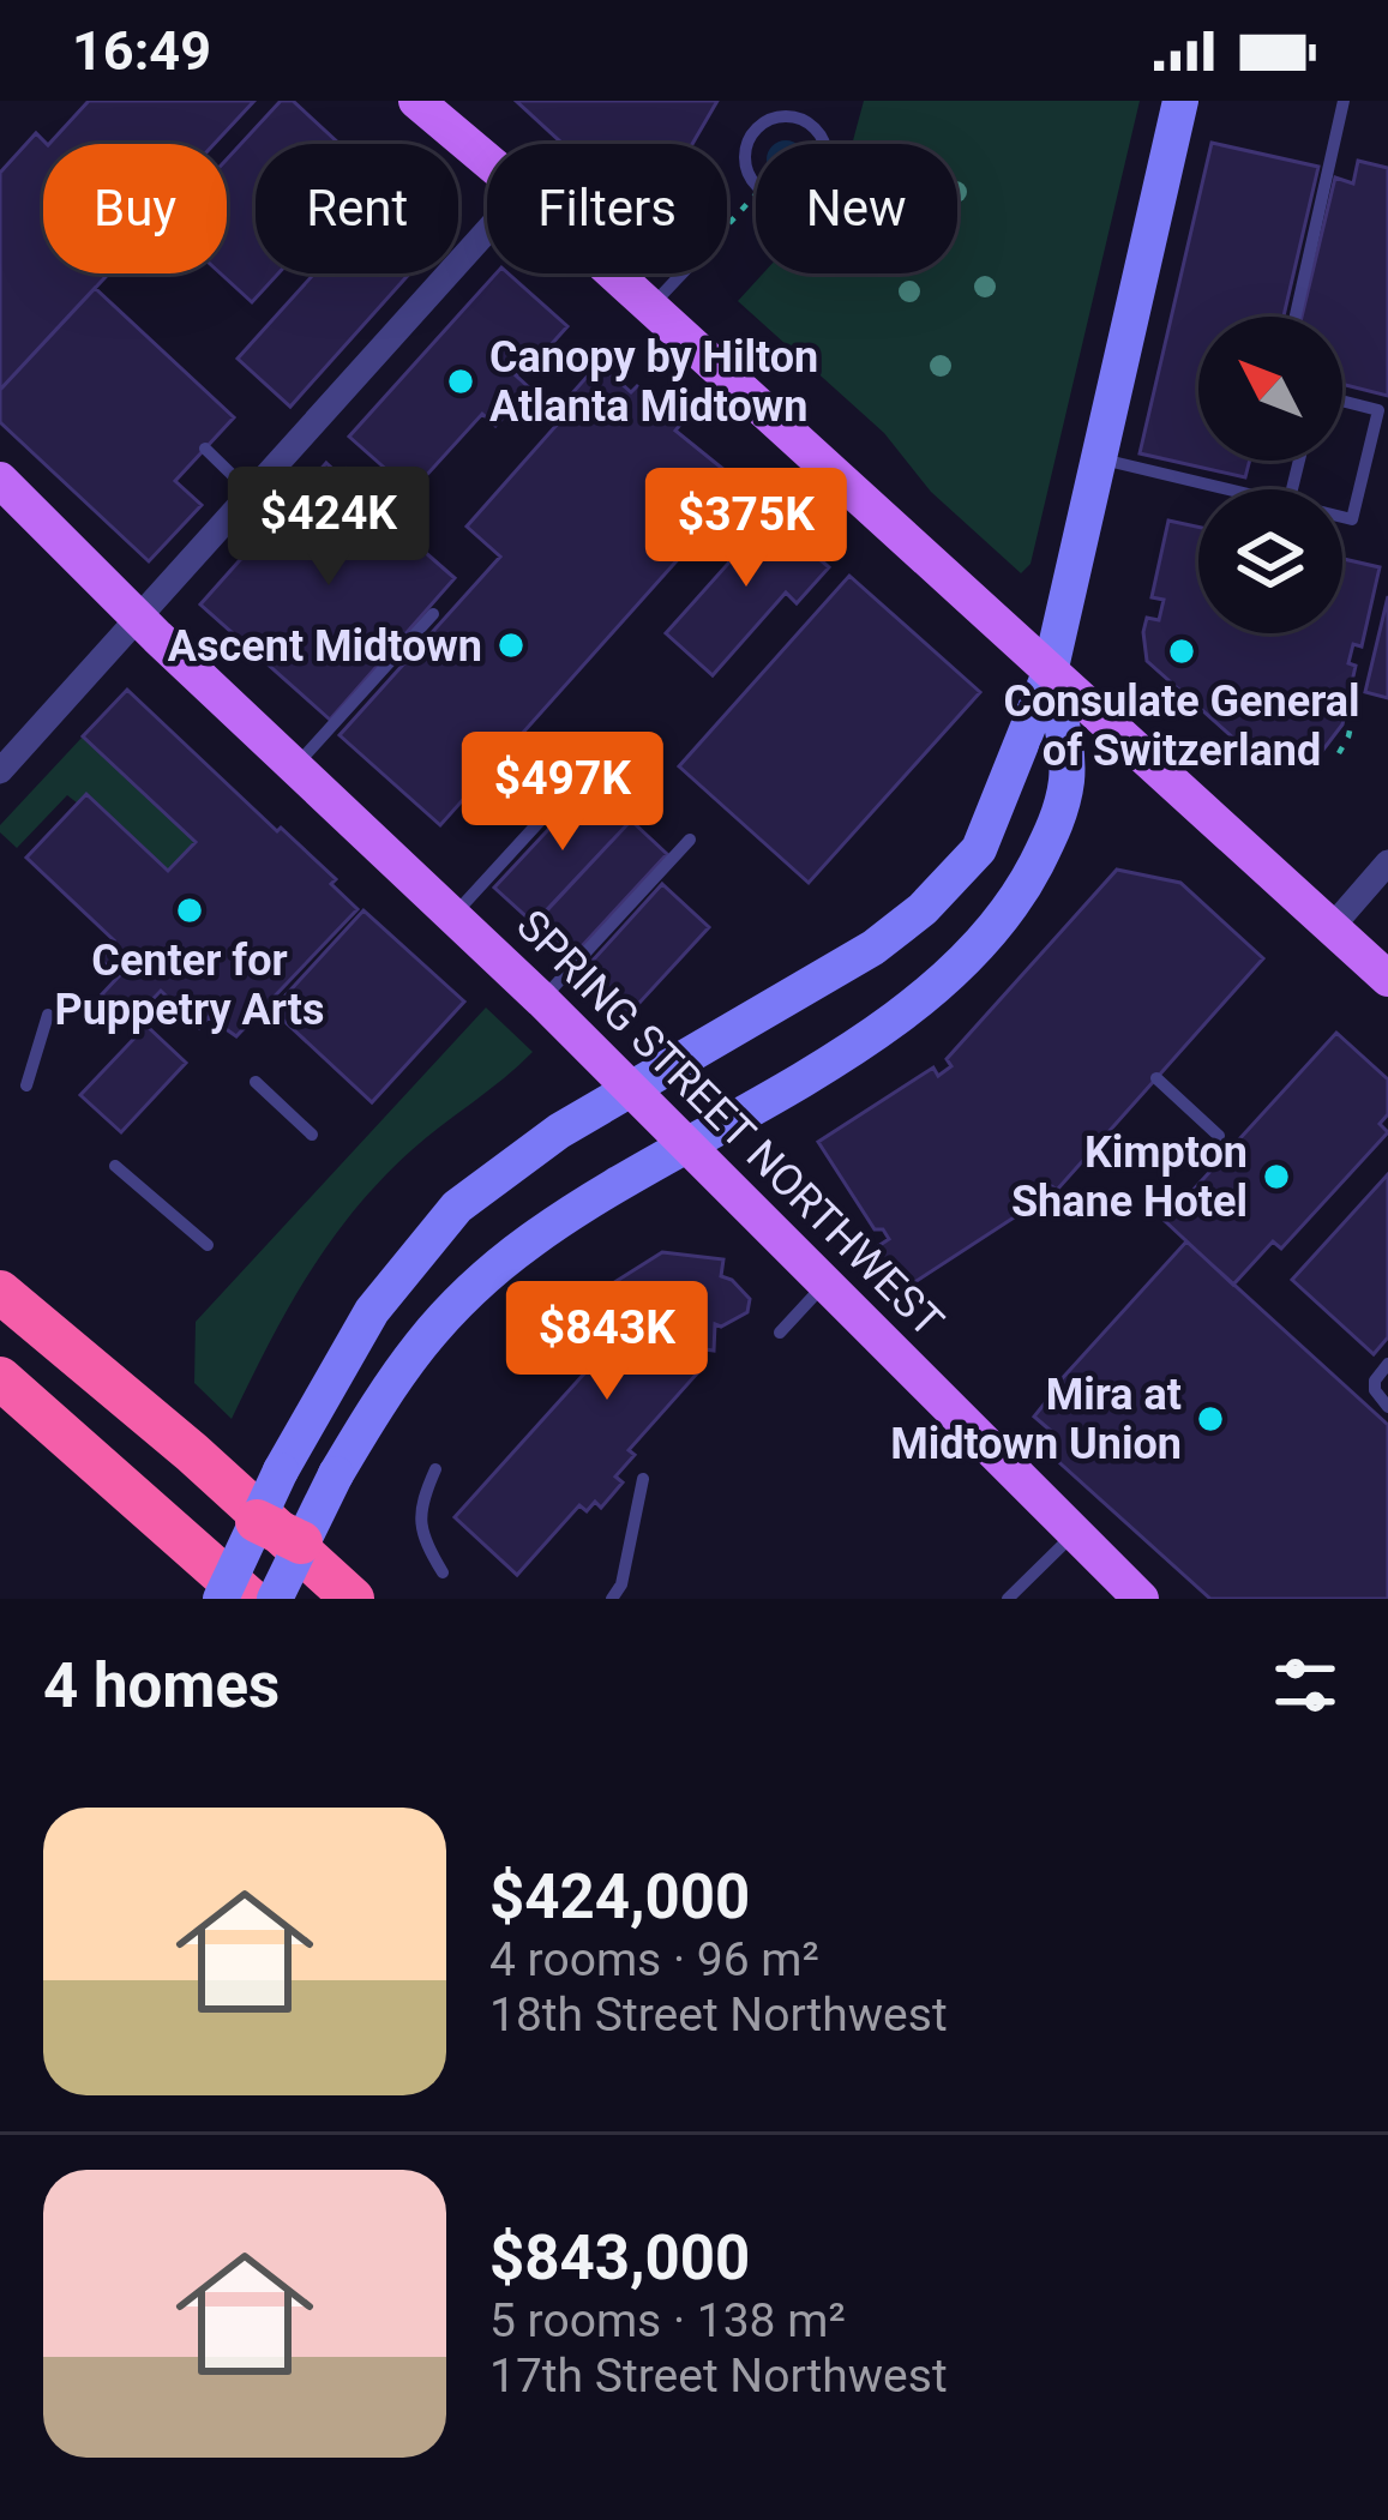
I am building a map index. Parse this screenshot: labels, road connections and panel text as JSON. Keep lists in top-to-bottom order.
{
  "streets": {
    "main road": ["SPRING STREET NORTHWEST"]
  },
  "places": [
    "Canopy by Hilton Atlanta Midtown",
    "Ascent Midtown",
    "Consulate General of Switzerland",
    "Center for Puppetry Arts",
    "Kimpton Shane Hotel",
    "Mira at Midtown Union"
  ],
  "north": "top left",
  "page": {
    "status": "16:49",
    "chip": [
      "Buy",
      "Rent",
      "Filters",
      "New"
    ],
    "price": [
      "$424K",
      "$375K",
      "$497K",
      "$843K"
    ],
    "heading": "4 homes",
    "list": [
      {
        "name": "$424,000",
        "note": "4 rooms · 96 m² · 18th Street Northwest"
      },
      {
        "name": "$843,000",
        "note": "5 rooms · 138 m² · 17th Street Northwest"
      }
    ]
  }
}
